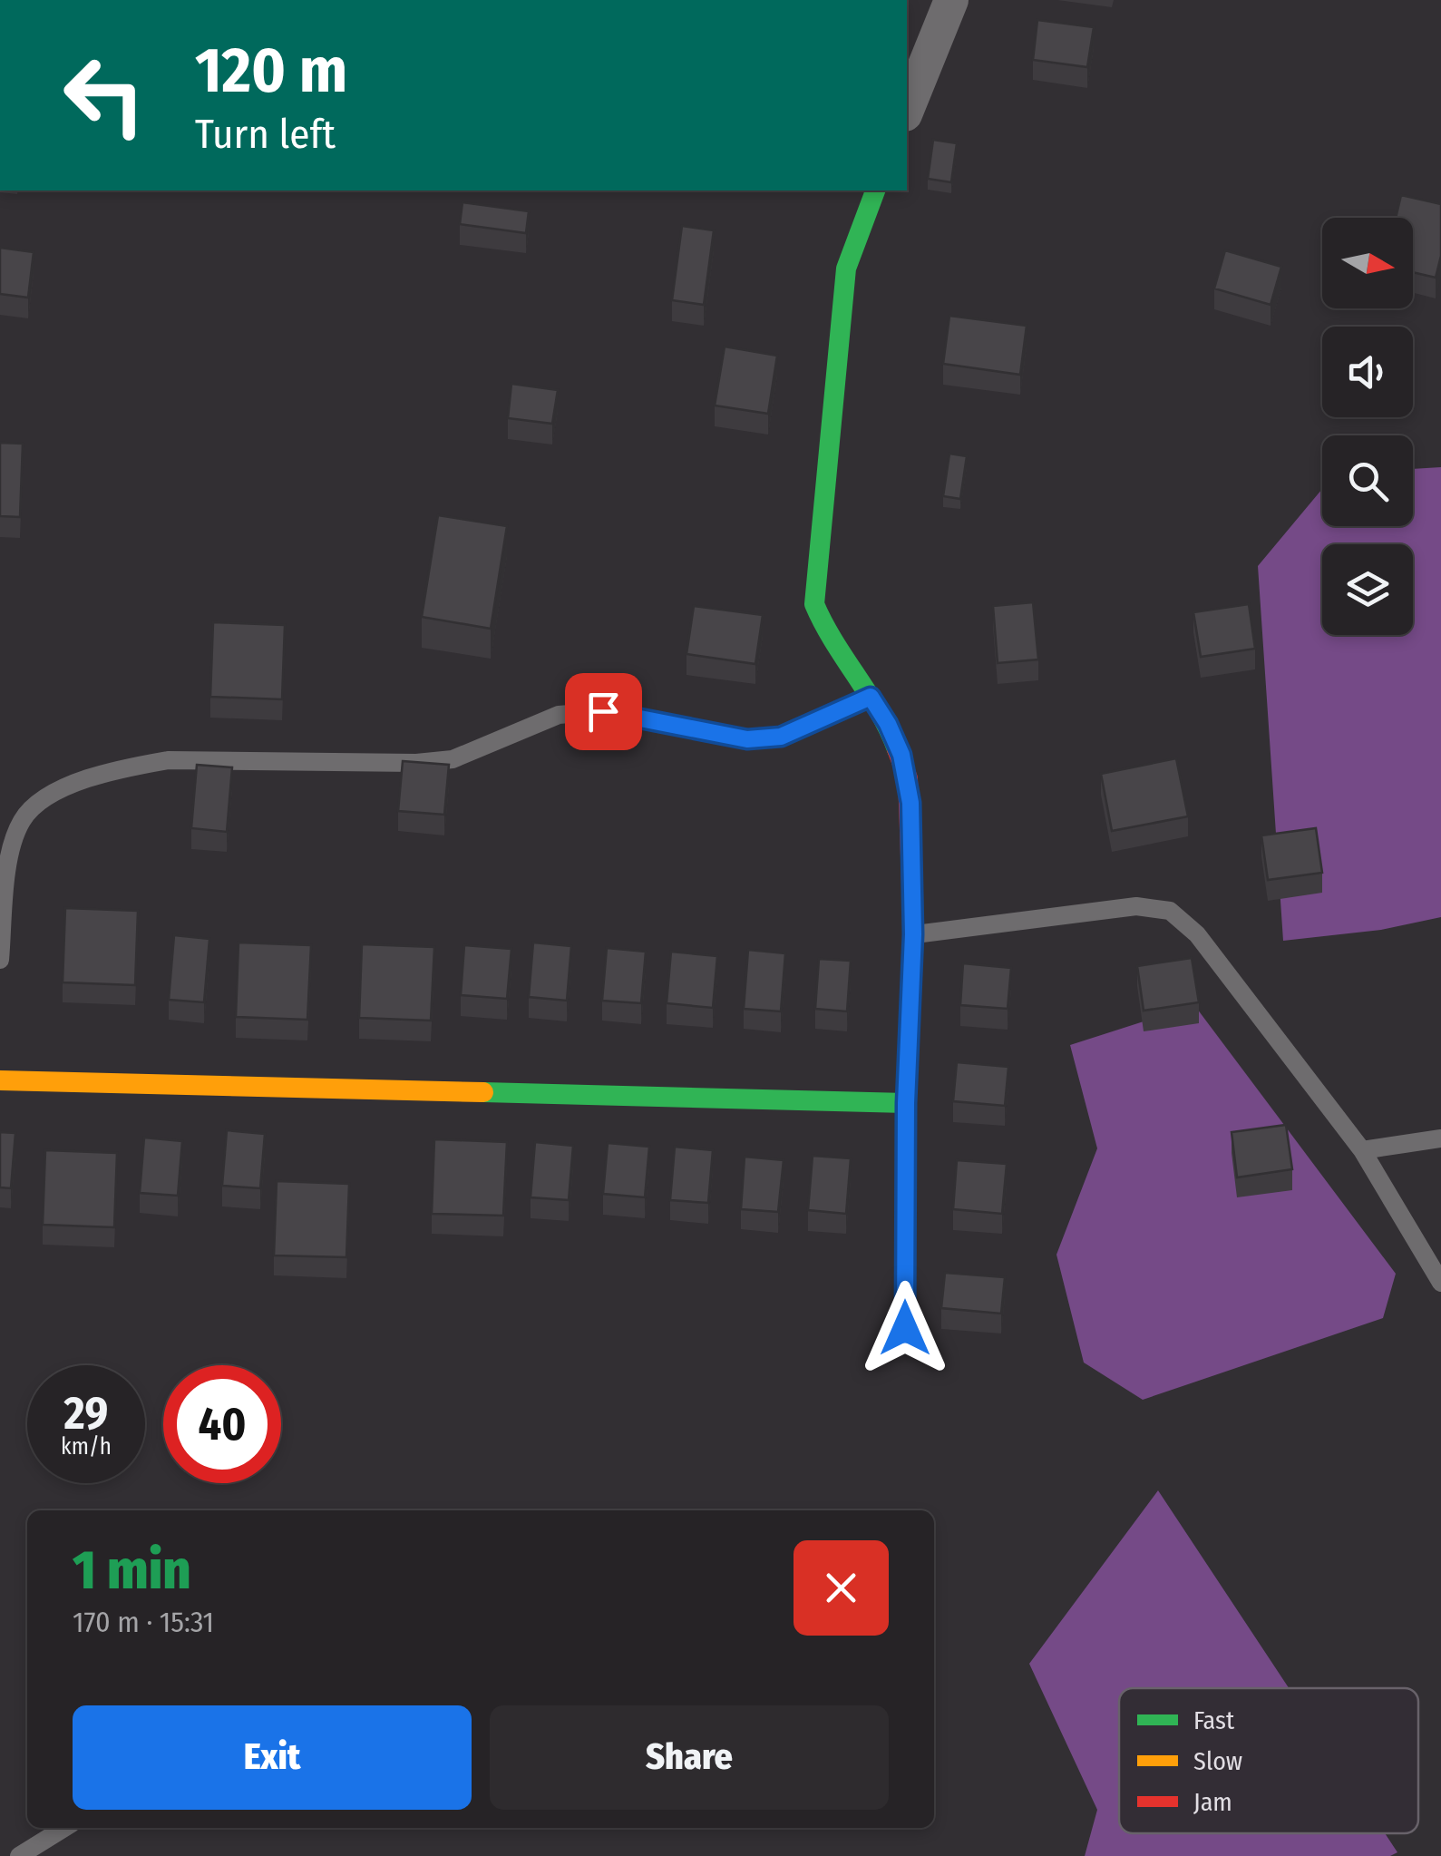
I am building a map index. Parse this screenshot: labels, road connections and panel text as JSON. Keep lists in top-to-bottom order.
{
  "legend": ["Fast", "Slow", "Jam"],
  "north": "right",
  "page": {
    "turn": ["120 m", "Turn left"],
    "speed": "29 km/h",
    "limit": "40",
    "heading": ["1 min", "170 m · 15:31"],
    "buttons": ["Exit", "Share"]
  }
}
